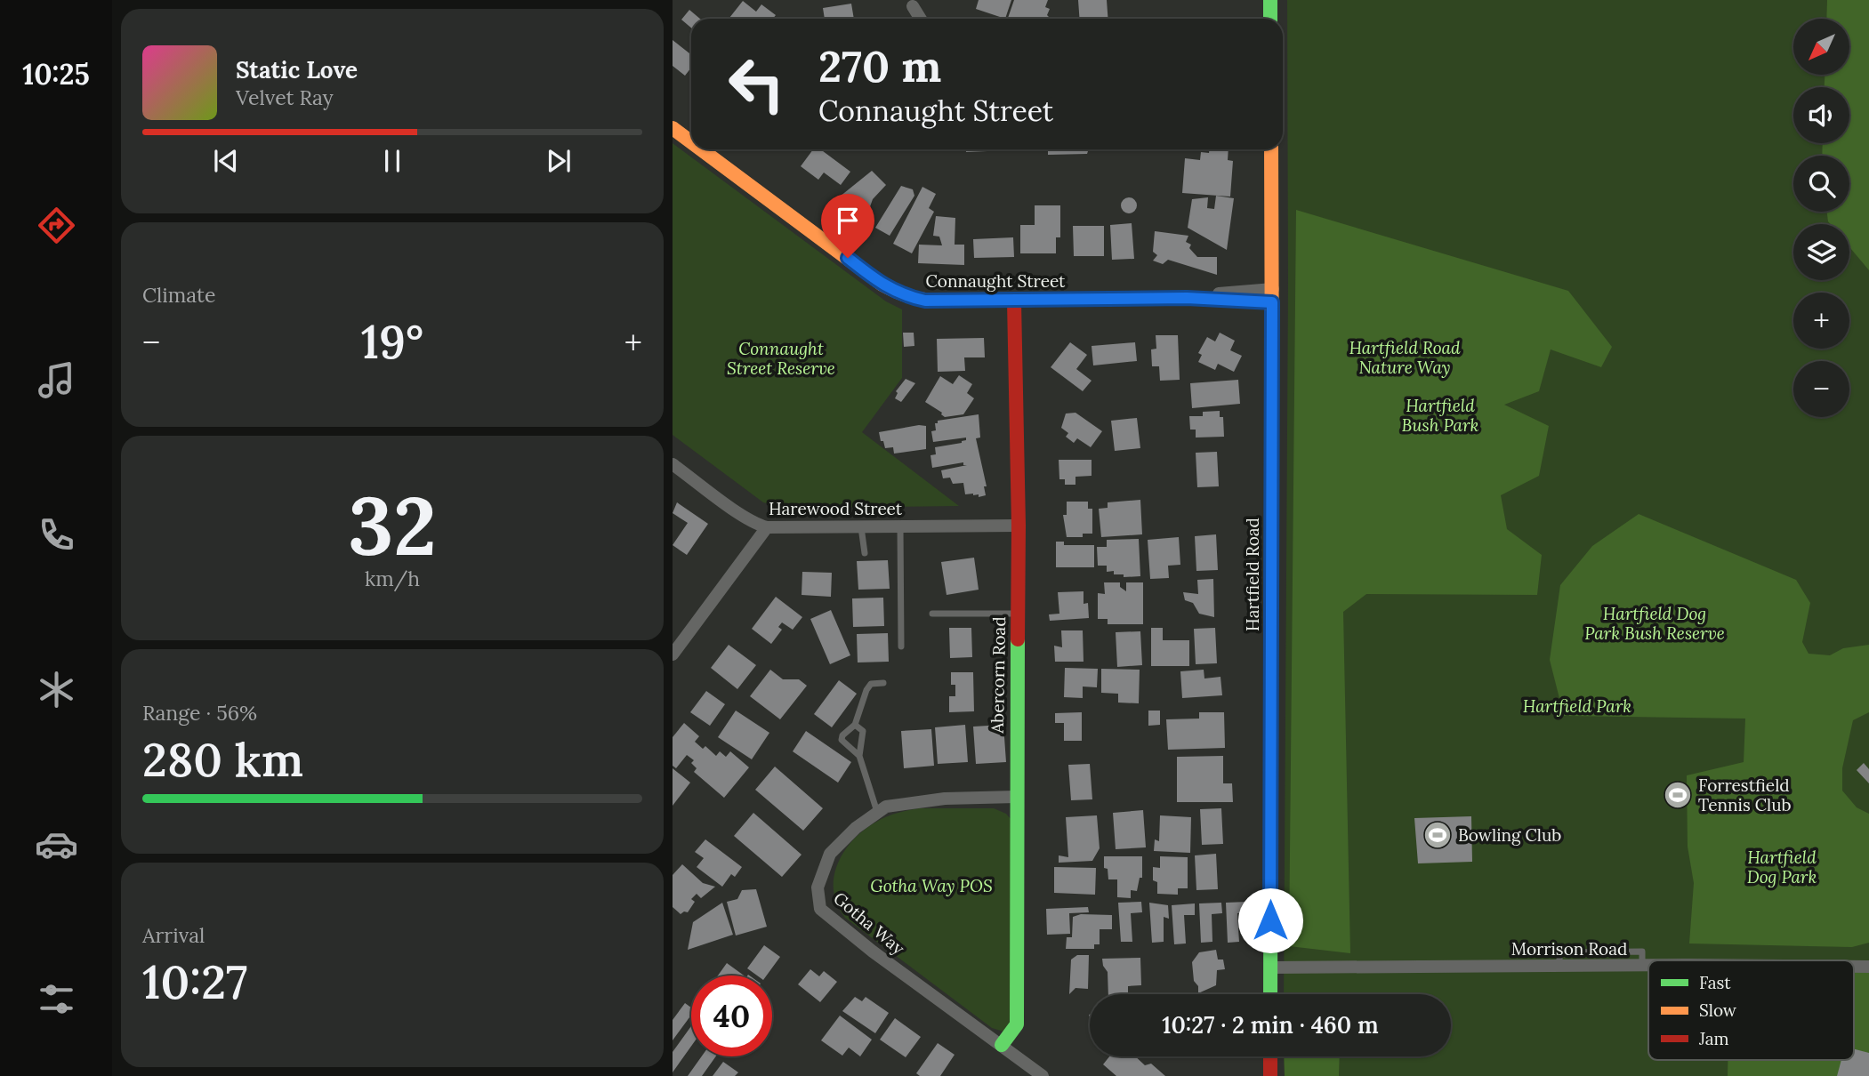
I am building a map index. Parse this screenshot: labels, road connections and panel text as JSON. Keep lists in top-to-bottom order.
{
  "streets": {
    "street": [
      "Connaught Street",
      "Harewood Street",
      "Hartfield Road",
      "Abercorn Road",
      "Gotha Way",
      "Morrison Road"
    ]
  },
  "crossings": [
    ["Connaught Street", "Hartfield Road"],
    ["Connaught Street", "Abercorn Road"],
    ["Harewood Street", "Abercorn Road"],
    ["Hartfield Road", "Morrison Road"],
    ["Abercorn Road", "Gotha Way"]
  ],
  "parks": [
    "Hartfield Road Nature Way",
    "Connaught Street Reserve",
    "Hartfield Bush Park",
    "Hartfield Dog Park Bush Reserve",
    "Hartfield Park",
    "Hartfield Dog Park",
    "Gotha Way POS"
  ],
  "places": {
    "sports": ["Forrestfield Tennis Club", "Bowling Club"]
  },
  "legend": ["Fast", "Slow", "Jam"],
  "north": "bottom left",
  "page": {
    "tabs": "10:25",
    "map_buttons": ["+", "−"],
    "turn": ["270 m", "Connaught Street"],
    "song": ["Static Love", "Velvet Ray"],
    "tile": [
      "Climate",
      ["32", "km/h"],
      ["Range · 56%", "280 km"],
      ["Arrival", "10:27"]
    ],
    "heat": ["−", "19°", "+"],
    "limit": "40",
    "trip": "10:27 · 2 min · 460 m"
  }
}
